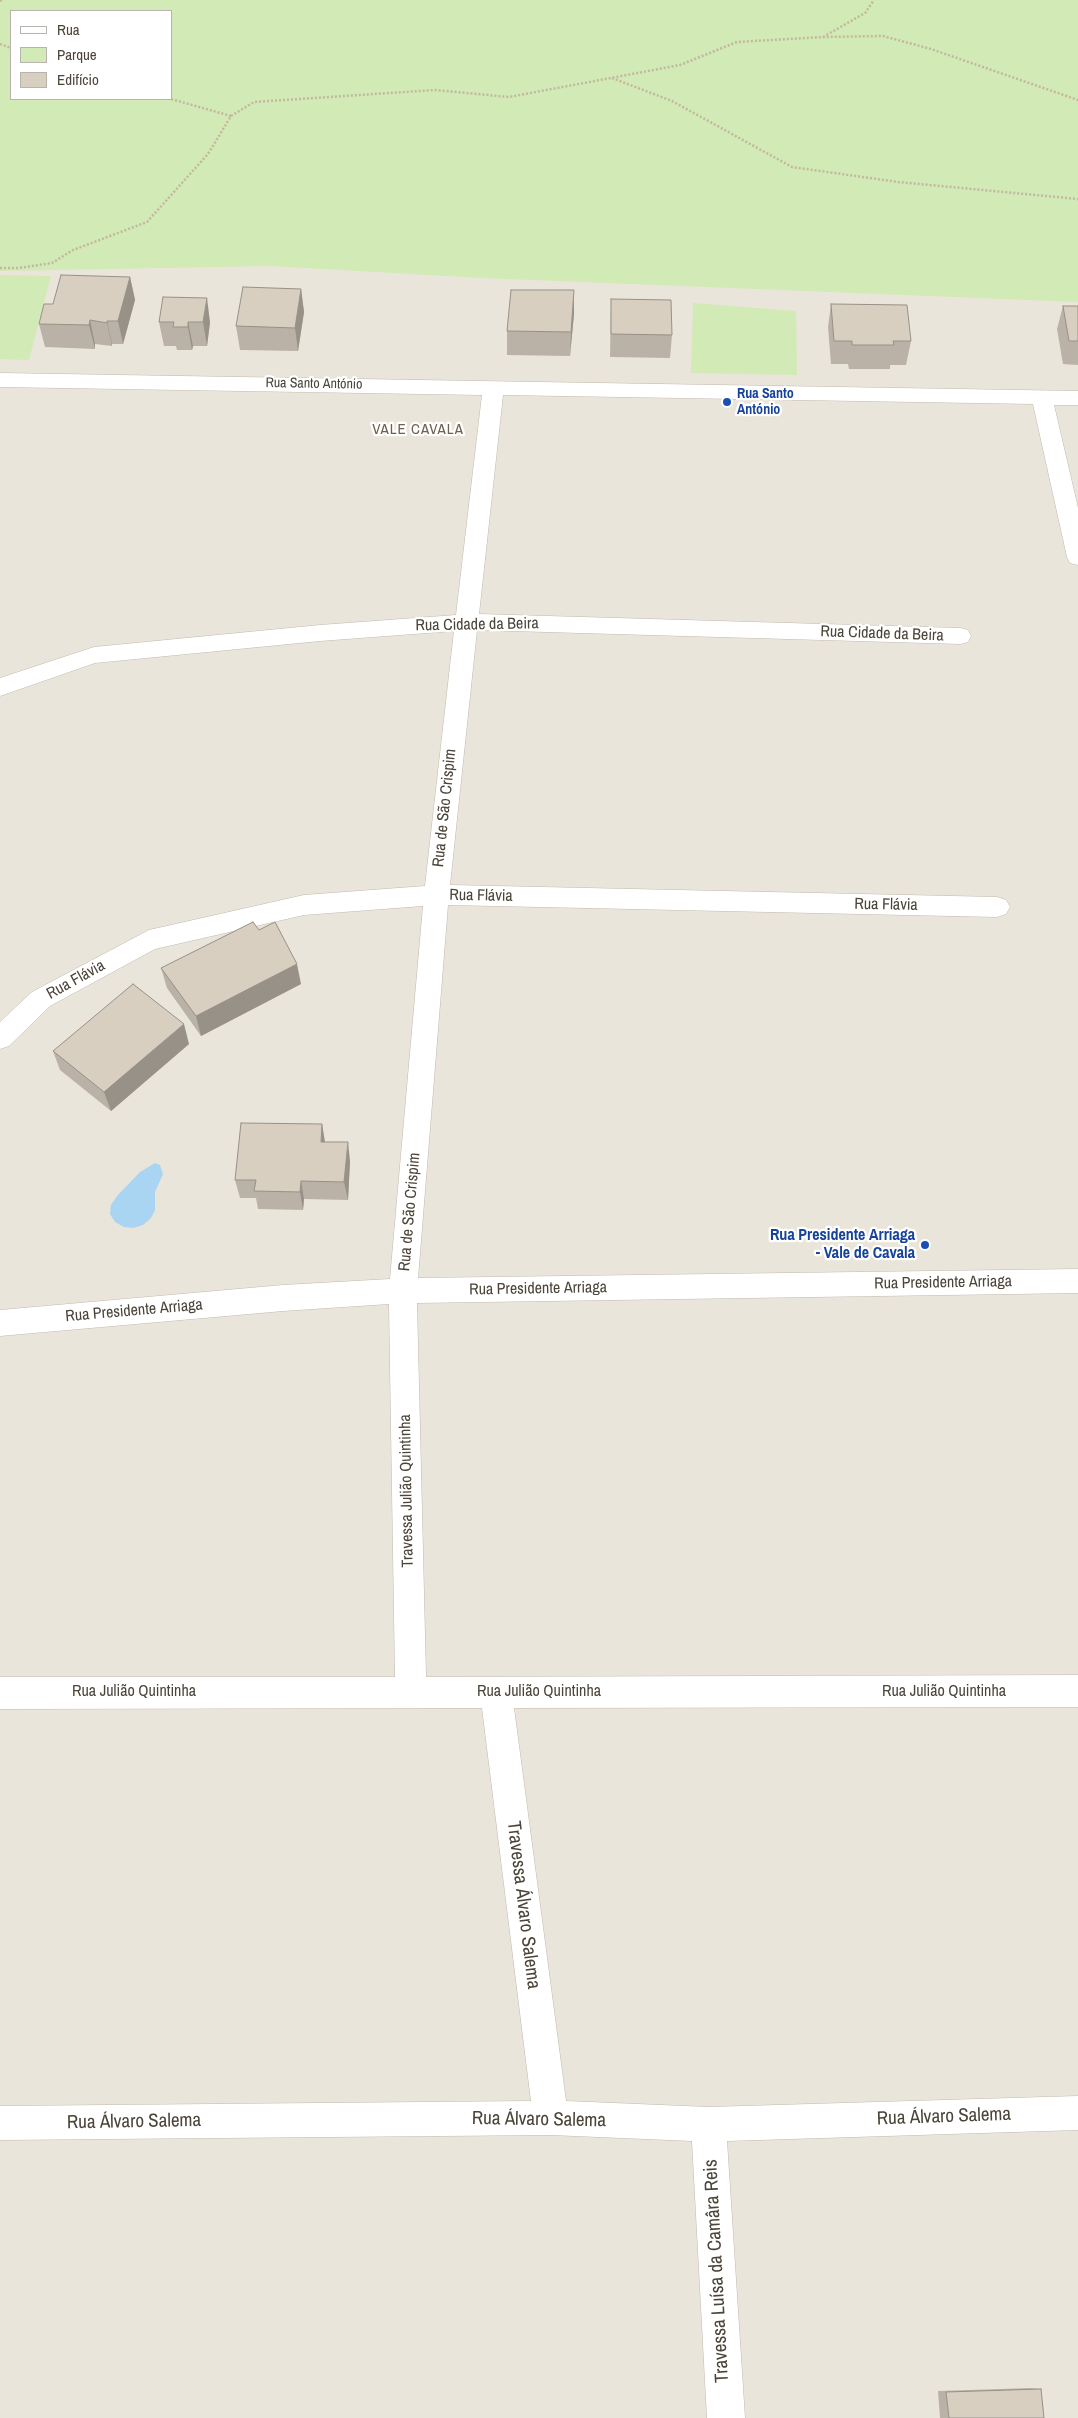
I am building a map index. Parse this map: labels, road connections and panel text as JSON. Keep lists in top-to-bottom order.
{
  "streets": {
    "street": [
      "Rua Santo António",
      "Rua Cidade da Beira",
      "Rua de São Crispim",
      "Rua Flávia",
      "Rua Presidente Arriaga",
      "Travessa Julião Quintinha",
      "Rua Julião Quintinha",
      "Travessa Álvaro Salema",
      "Rua Álvaro Salema",
      "Travessa Luísa da Camâra Reis"
    ]
  },
  "crossings": [
    ["Rua Santo António", "Rua de São Crispim"],
    ["Rua Cidade da Beira", "Rua de São Crispim"],
    ["Rua de São Crispim", "Rua Flávia"],
    ["Rua de São Crispim", "Rua Presidente Arriaga"],
    ["Rua de São Crispim", "Travessa Julião Quintinha"],
    ["Rua Presidente Arriaga", "Travessa Julião Quintinha"],
    ["Travessa Julião Quintinha", "Rua Julião Quintinha"],
    ["Rua Julião Quintinha", "Travessa Álvaro Salema"],
    ["Travessa Álvaro Salema", "Rua Álvaro Salema"],
    ["Rua Álvaro Salema", "Travessa Luísa da Camâra Reis"]
  ],
  "districts": ["VALE CAVALA"],
  "places": ["Rua Santo António", "Rua Presidente Arriaga - Vale de Cavala"],
  "legend": ["Rua", "Parque", "Edifício"]
}
